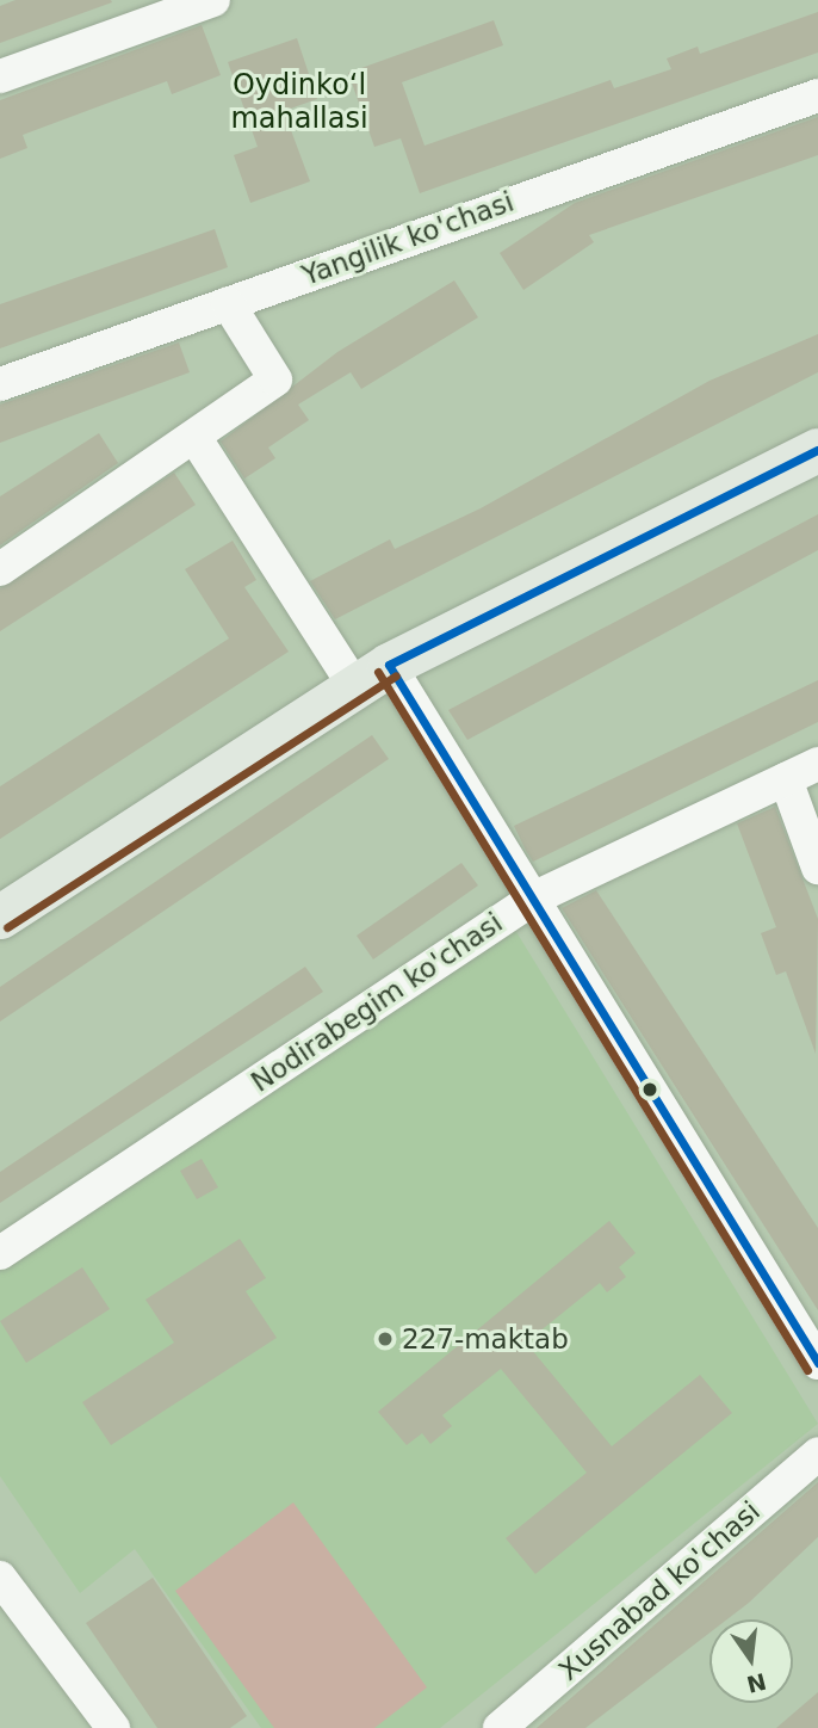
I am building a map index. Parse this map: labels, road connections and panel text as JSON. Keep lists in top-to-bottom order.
{
  "streets": {
    "street": ["Yangilik ko'chasi", "Nodirabegim ko'chasi", "Xusnabad ko'chasi"]
  },
  "districts": ["Oydinkoʻl mahallasi"],
  "places": ["227-maktab"],
  "north": "bottom"
}
